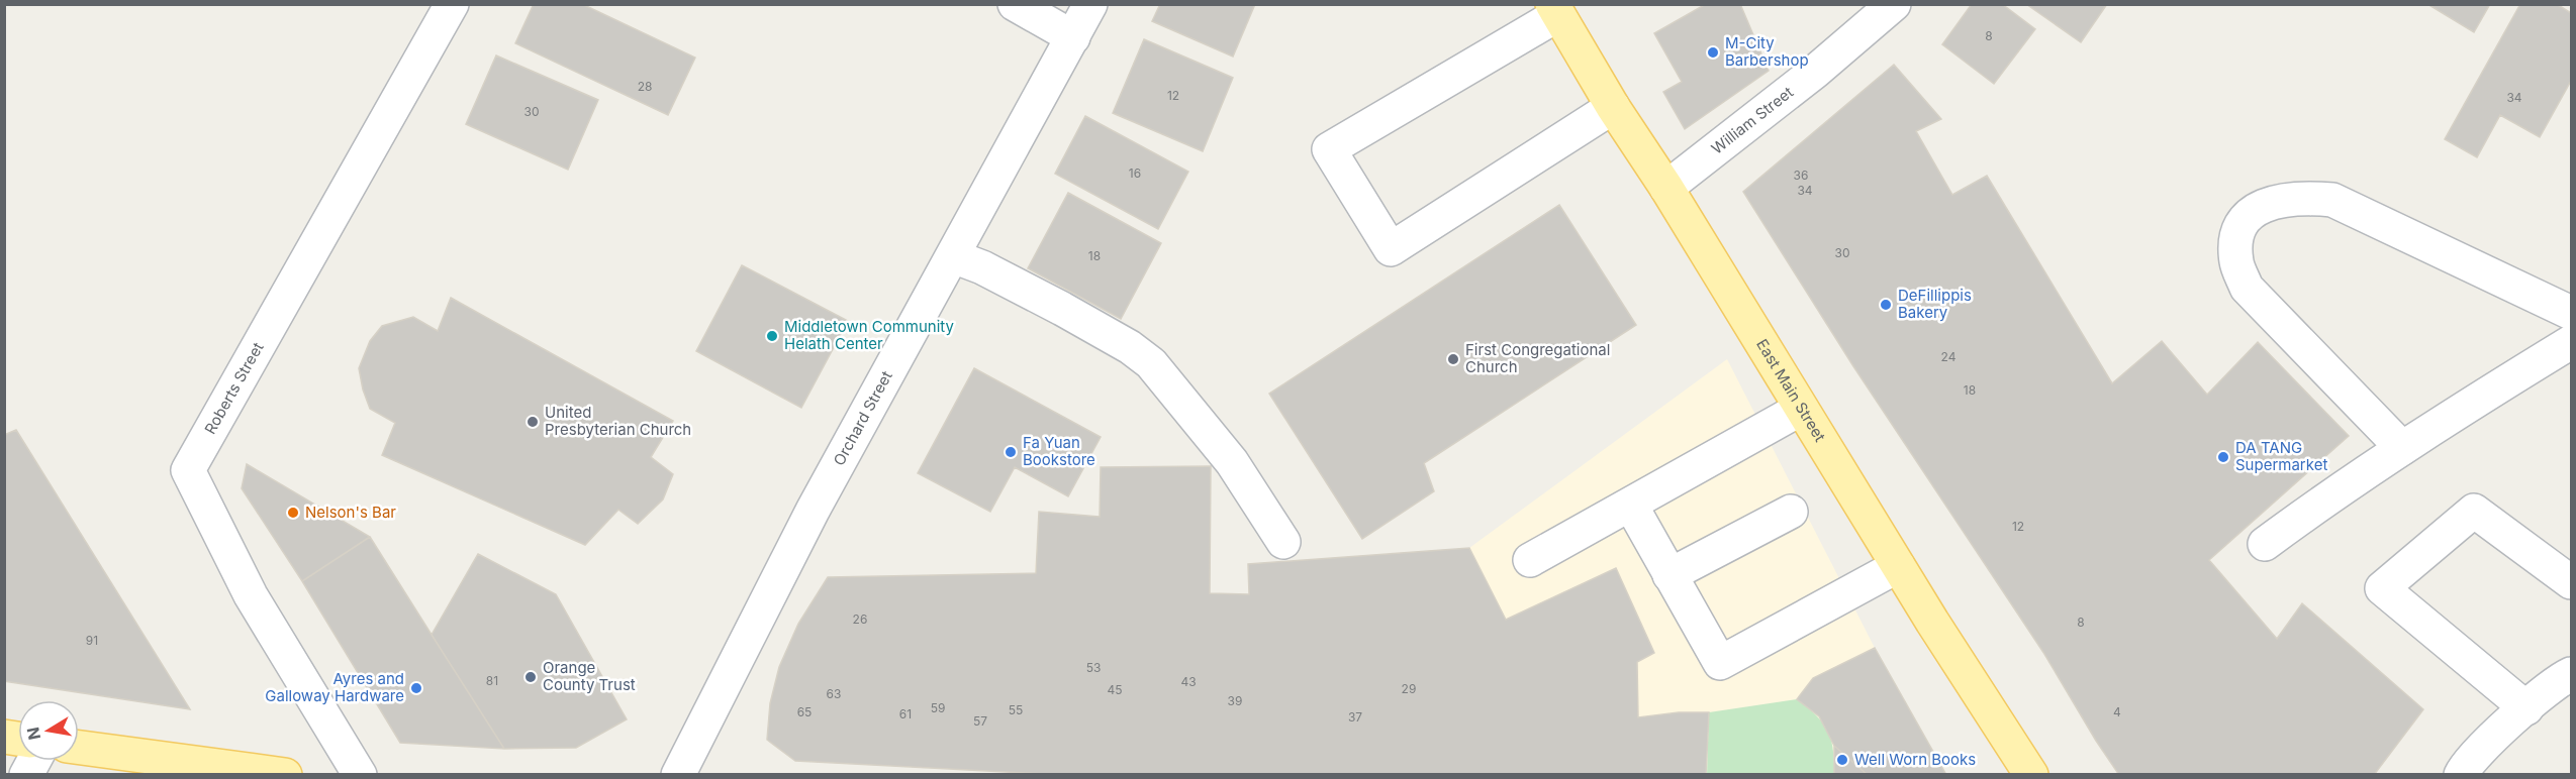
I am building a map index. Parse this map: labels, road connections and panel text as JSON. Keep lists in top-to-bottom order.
{
  "streets": {
    "main road": ["East Main Street"],
    "street": ["William Street", "Roberts Street", "Orchard Street"]
  },
  "crossings": [
    ["William Street", "East Main Street"]
  ],
  "places": [
    "M-City Barbershop",
    "DeFillippis Bakery",
    "Middletown Community Helath Center",
    "First Congregational Church",
    "United Presbyterian Church",
    "Fa Yuan Bookstore",
    "DA TANG Supermarket",
    "Nelson's Bar",
    "Orange County Trust",
    "Ayres and Galloway Hardware",
    "Well Worn Books"
  ],
  "house_numbers": [
    "8",
    "28",
    "12",
    "34",
    "30",
    "16",
    "36",
    "34",
    "30",
    "18",
    "24",
    "18",
    "12",
    "26",
    "8",
    "91",
    "53",
    "81",
    "43",
    "29",
    "45",
    "63",
    "39",
    "59",
    "55",
    "65",
    "4",
    "61",
    "37",
    "57"
  ],
  "north": "left"
}
